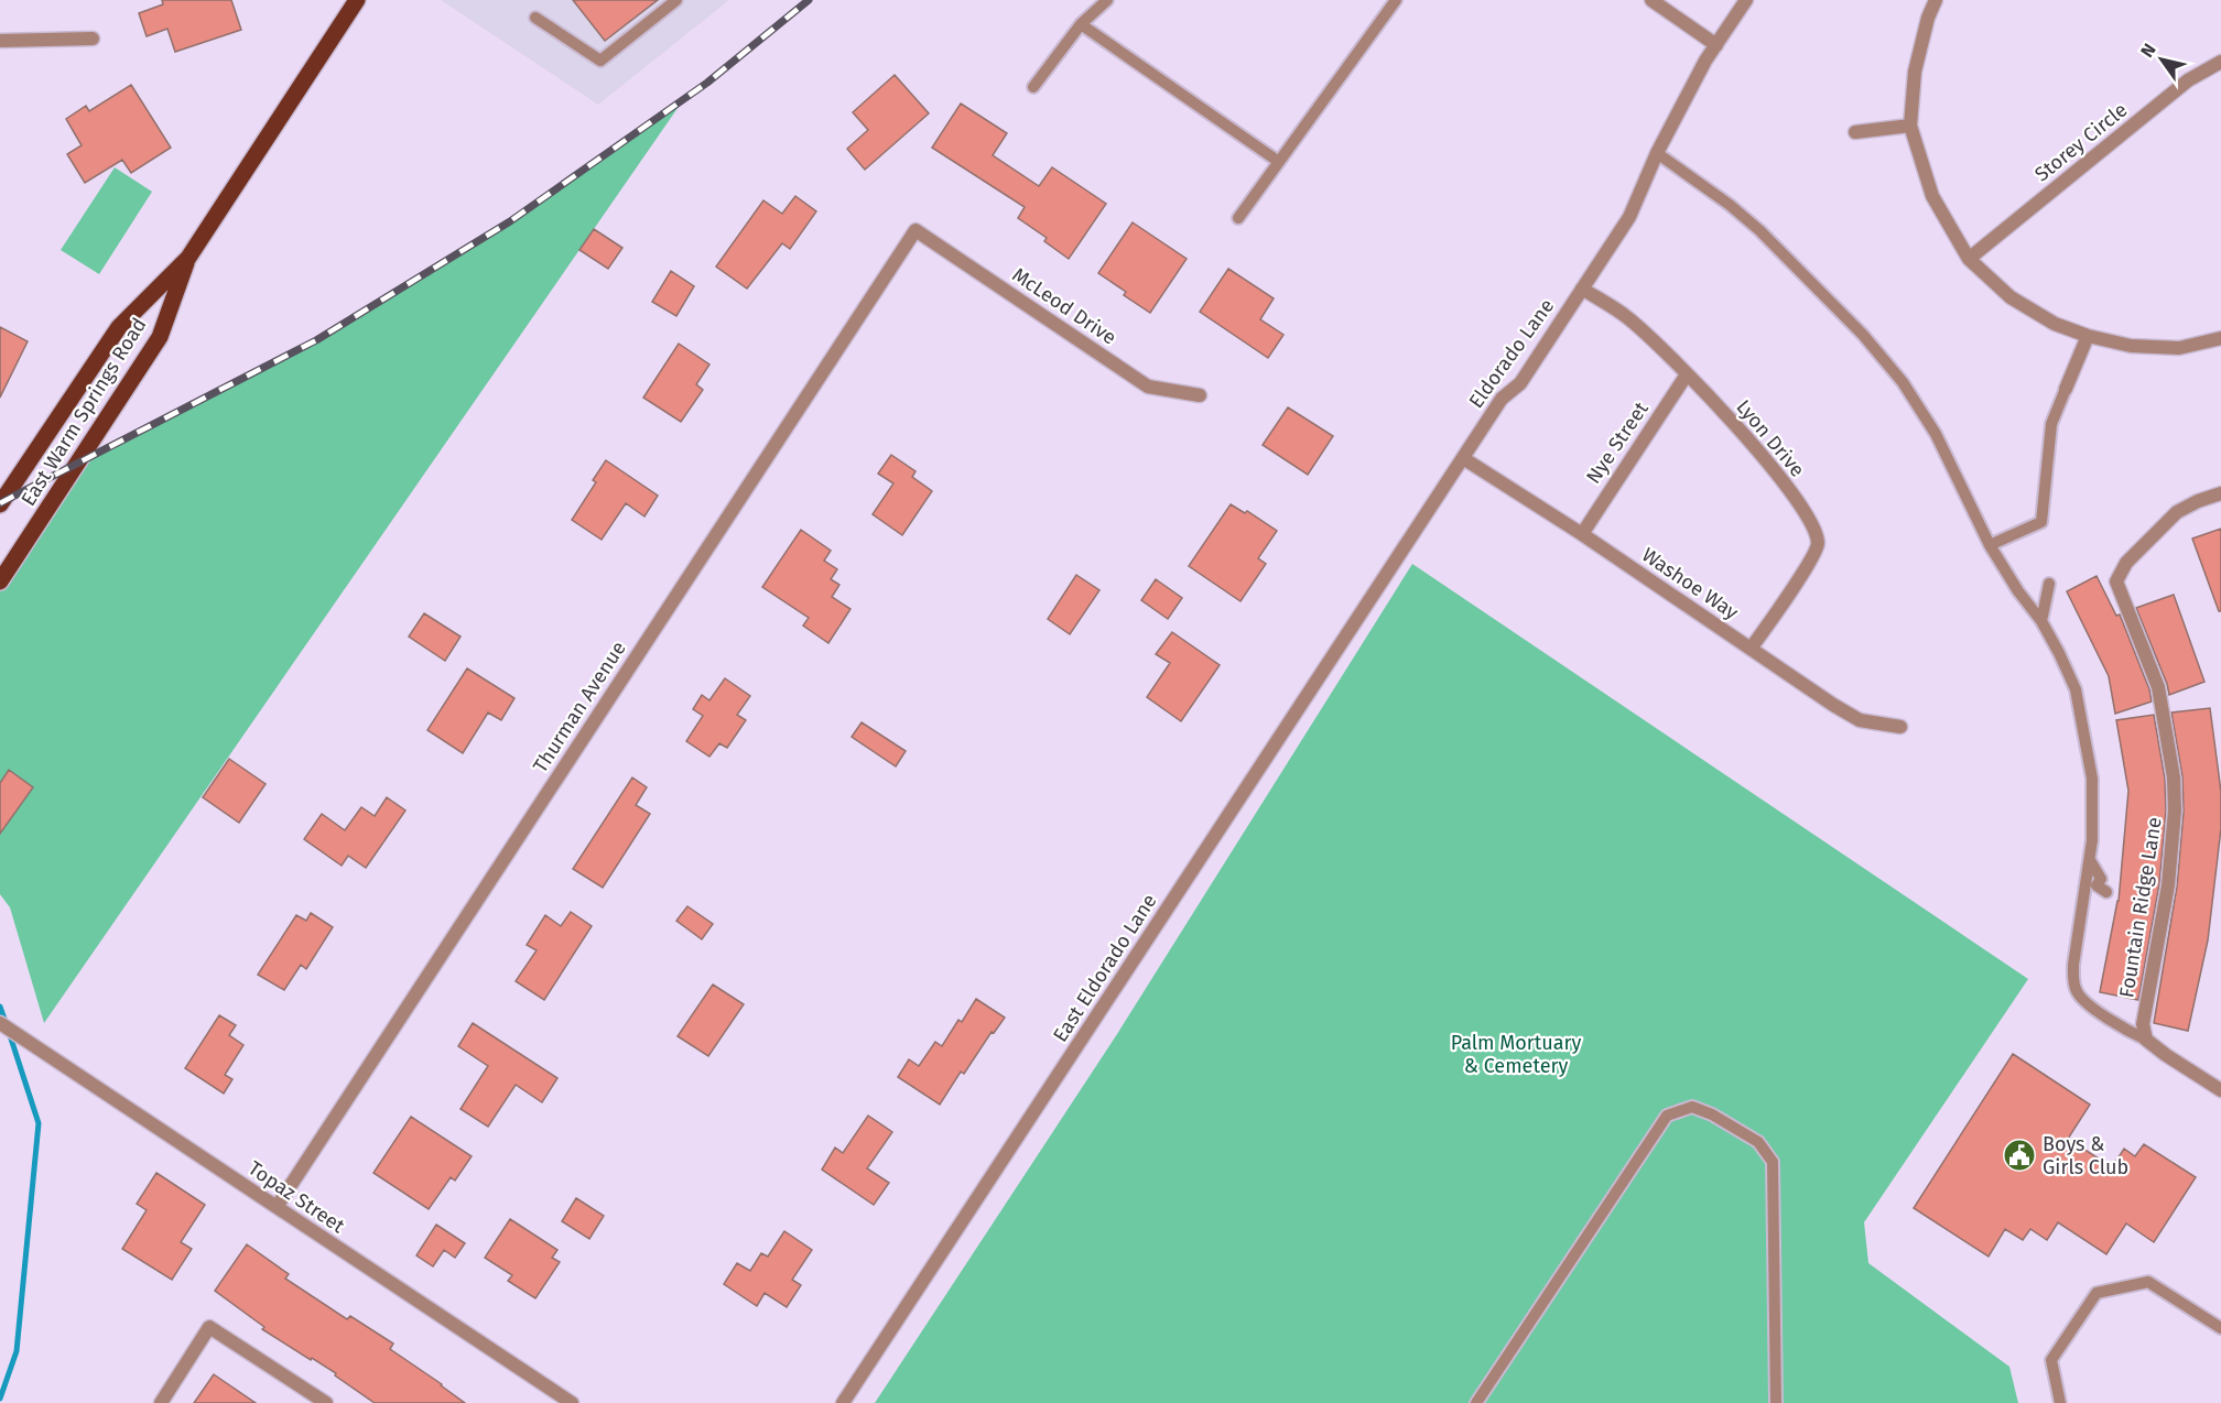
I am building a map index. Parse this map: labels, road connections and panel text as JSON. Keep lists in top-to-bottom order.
{
  "streets": {
    "main road": ["East Warm Springs Road"],
    "street": [
      "Storey Circle",
      "McLeod Drive",
      "Eldorado Lane",
      "Lyon Drive",
      "Nye Street",
      "Washoe Way",
      "Thurman Avenue",
      "Fountain Ridge Lane",
      "East Eldorado Lane",
      "Topaz Street"
    ]
  },
  "crossings": [
    ["McLeod Drive", "Thurman Avenue"],
    ["Eldorado Lane", "Lyon Drive"],
    ["Eldorado Lane", "Washoe Way"],
    ["Eldorado Lane", "East Eldorado Lane"],
    ["Lyon Drive", "Nye Street"],
    ["Lyon Drive", "Washoe Way"],
    ["Nye Street", "Washoe Way"],
    ["Thurman Avenue", "Topaz Street"]
  ],
  "parks": ["Palm Mortuary & Cemetery"],
  "places": {
    "public building": ["Boys & Girls Club"]
  },
  "north": "top left"
}
